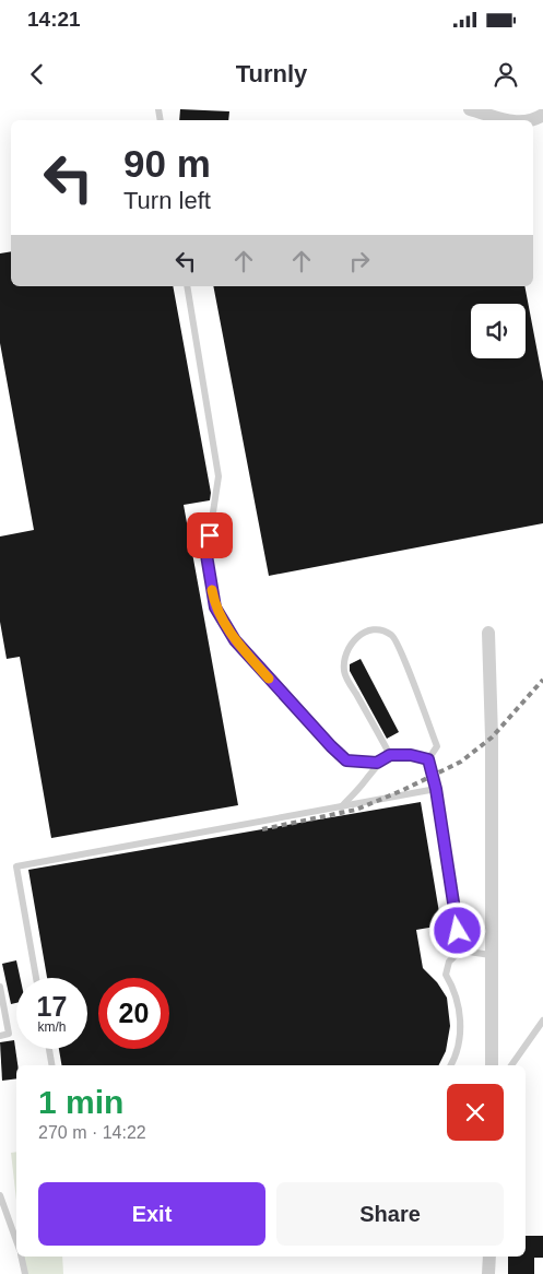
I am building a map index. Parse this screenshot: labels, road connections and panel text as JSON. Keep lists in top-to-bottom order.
{
  "page": {
    "status": "14:21",
    "header": "Turnly",
    "turn": ["90 m", "Turn left"],
    "speed": "17 km/h",
    "limit": "20",
    "heading": ["1 min", "270 m · 14:22"],
    "buttons": ["Exit", "Share"]
  }
}
